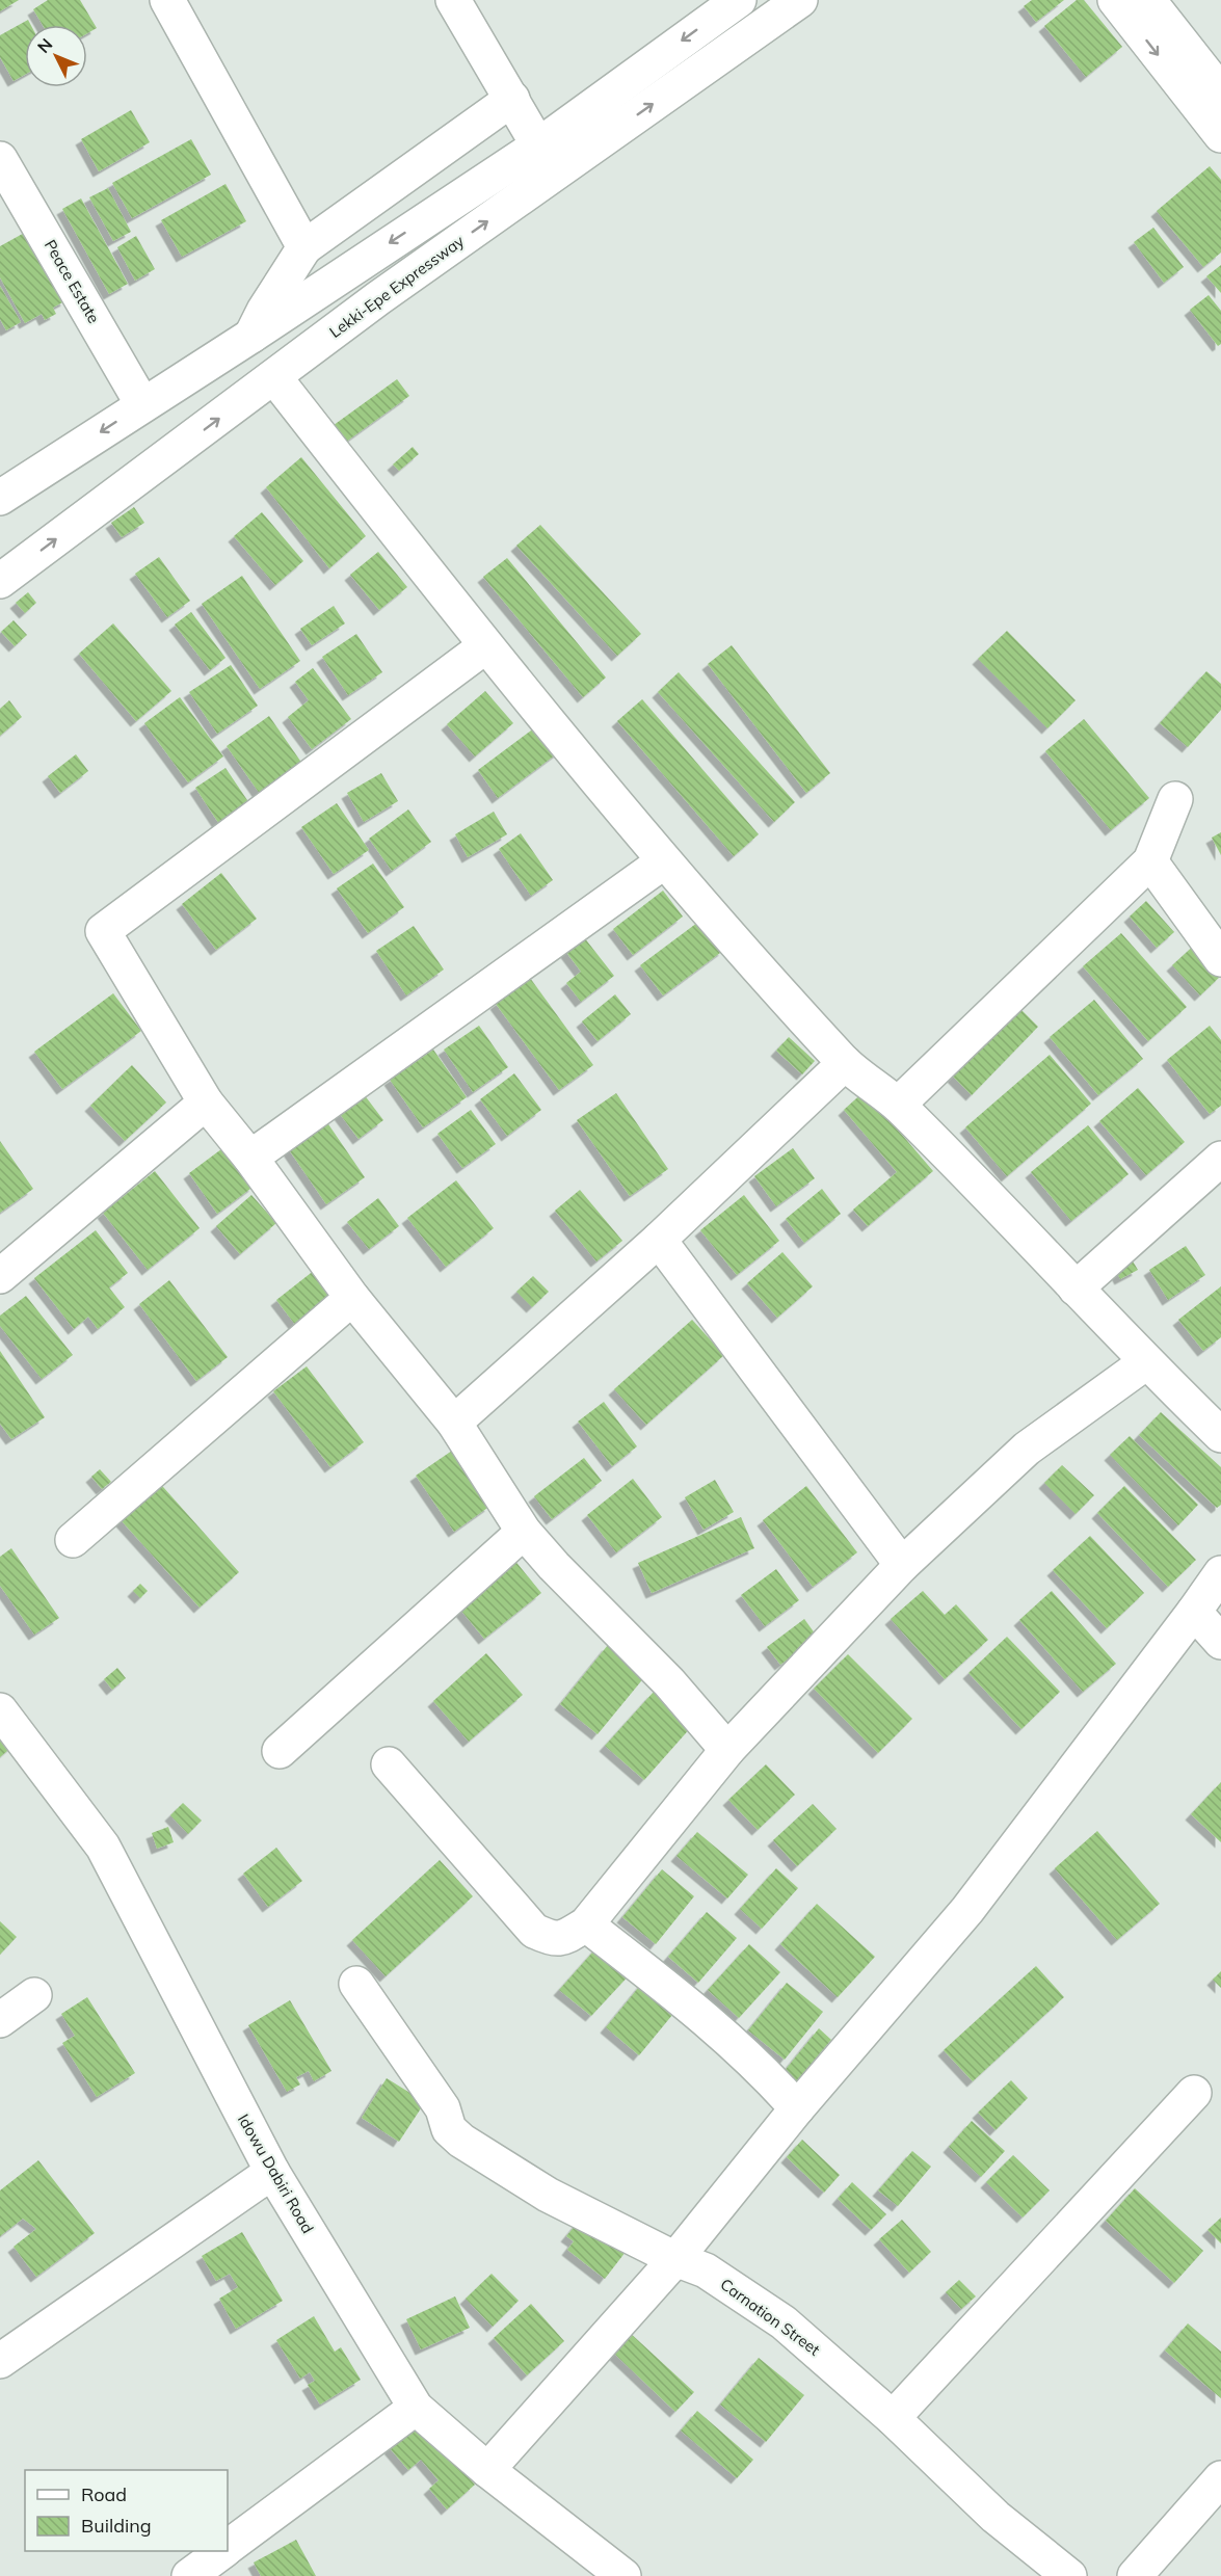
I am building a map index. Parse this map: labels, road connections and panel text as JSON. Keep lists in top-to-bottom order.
{
  "streets": {
    "main road": [
      "Peace Estate",
      "Lekki-Epe Expressway",
      "Idowu Dabiri Road",
      "Carnation Street"
    ]
  },
  "legend": ["Road", "Building"],
  "north": "top left"
}
